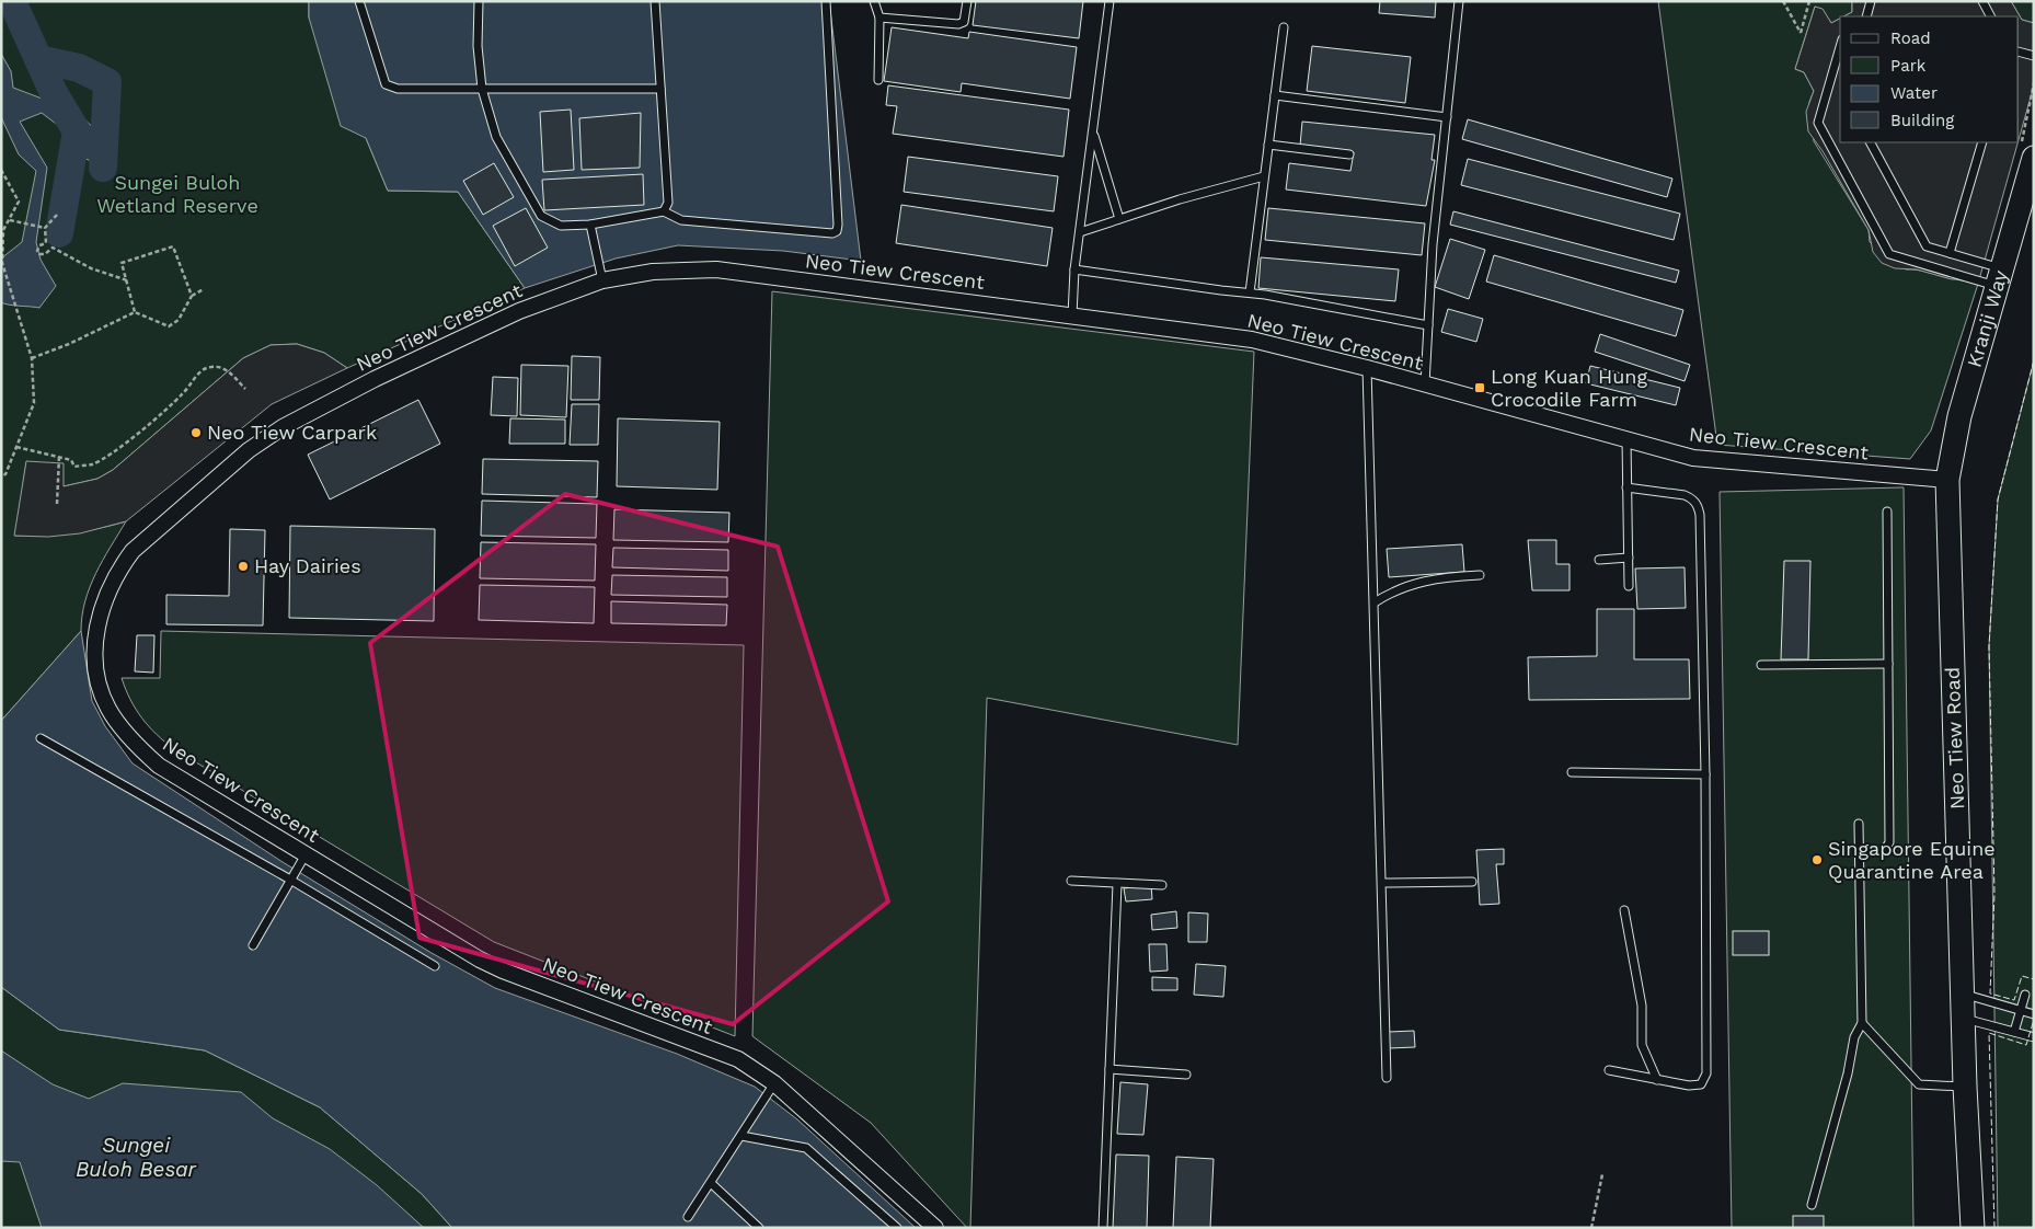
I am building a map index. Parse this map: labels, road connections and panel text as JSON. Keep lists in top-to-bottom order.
{
  "streets": {
    "main road": ["Kranji Way", "Neo Tiew Road"],
    "street": ["Neo Tiew Crescent"]
  },
  "crossings": [
    ["Neo Tiew Crescent", "Kranji Way"],
    ["Neo Tiew Crescent", "Neo Tiew Road"],
    ["Kranji Way", "Neo Tiew Road"]
  ],
  "water": ["Sungei Buloh Besar"],
  "parks": ["Sungei Buloh Wetland Reserve"],
  "places": {
    "transit": ["Long Kuan Hung Crocodile Farm"],
    "other": ["Neo Tiew Carpark", "Hay Dairies", "Singapore Equine Quarantine Area"]
  },
  "legend": [
    "Road",
    "Park",
    "Water",
    "Building"
  ]
}
